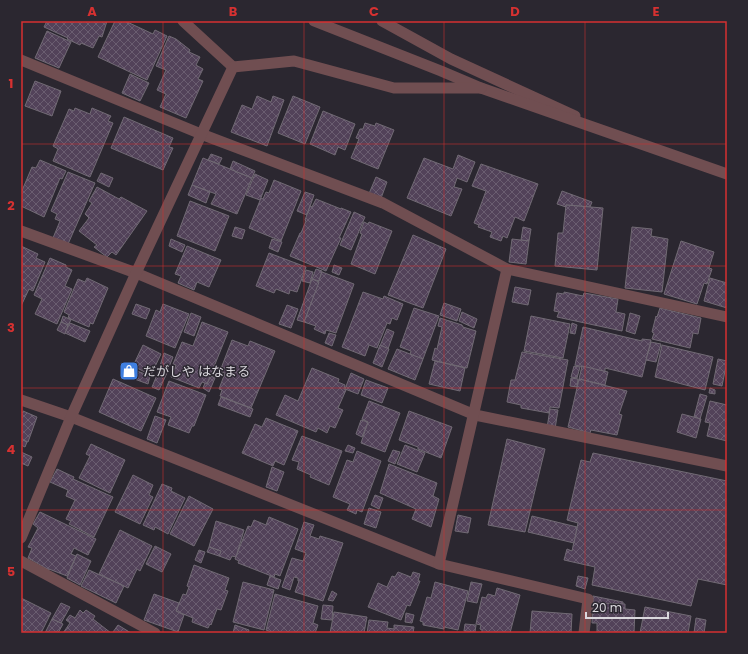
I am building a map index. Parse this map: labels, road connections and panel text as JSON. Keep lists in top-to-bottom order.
{
  "places": {
    "shop": ["だがしや はなまる"]
  },
  "scale_bar": "20 m",
  "grid": {
    "columns": [
      "A",
      "B",
      "C",
      "D",
      "E"
    ],
    "rows": [
      "1",
      "2",
      "3",
      "4",
      "5"
    ]
  }
}
